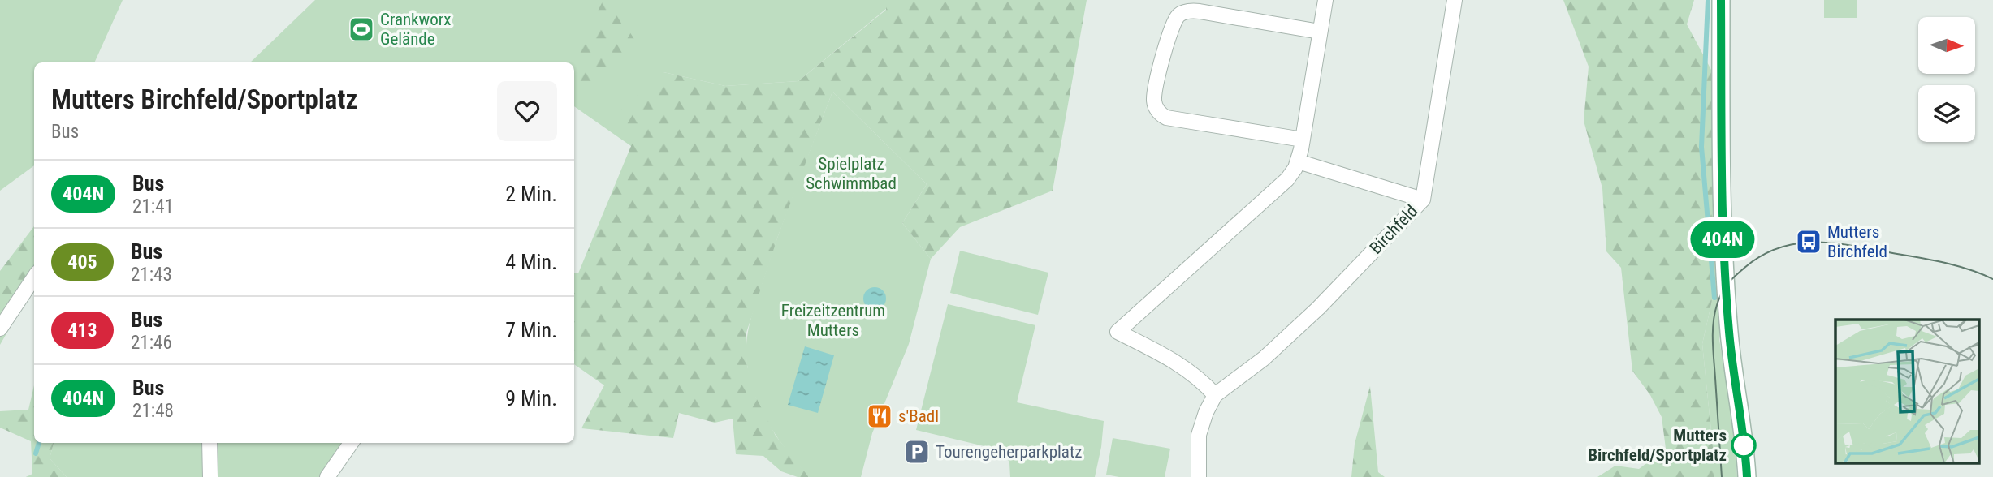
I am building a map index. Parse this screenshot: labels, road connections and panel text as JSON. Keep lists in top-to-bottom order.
{
  "streets": {
    "street": ["Birchfeld"]
  },
  "parks": ["Spielplatz Schwimmbad", "Freizeitzentrum Mutters"],
  "places": {
    "sports": ["Crankworx Gelände"],
    "bus stop": ["Mutters Birchfeld"],
    "restaurant": ["s'Badl"],
    "other": ["Mutters Birchfeld/Sportplatz"],
    "parking": ["Tourengeherparkplatz"]
  },
  "lines": ["bus line 404N"],
  "north": "right",
  "page": {
    "on_map": "404N",
    "heading": ["Mutters Birchfeld/Sportplatz", "Bus"],
    "list": [
      {
        "mark": "404N",
        "name": "Bus",
        "note": "21:41",
        "value": "2 Min."
      },
      {
        "mark": "405",
        "name": "Bus",
        "note": "21:43",
        "value": "4 Min."
      },
      {
        "mark": "413",
        "name": "Bus",
        "note": "21:46",
        "value": "7 Min."
      },
      {
        "mark": "404N",
        "name": "Bus",
        "note": "21:48",
        "value": "9 Min."
      }
    ]
  }
}
